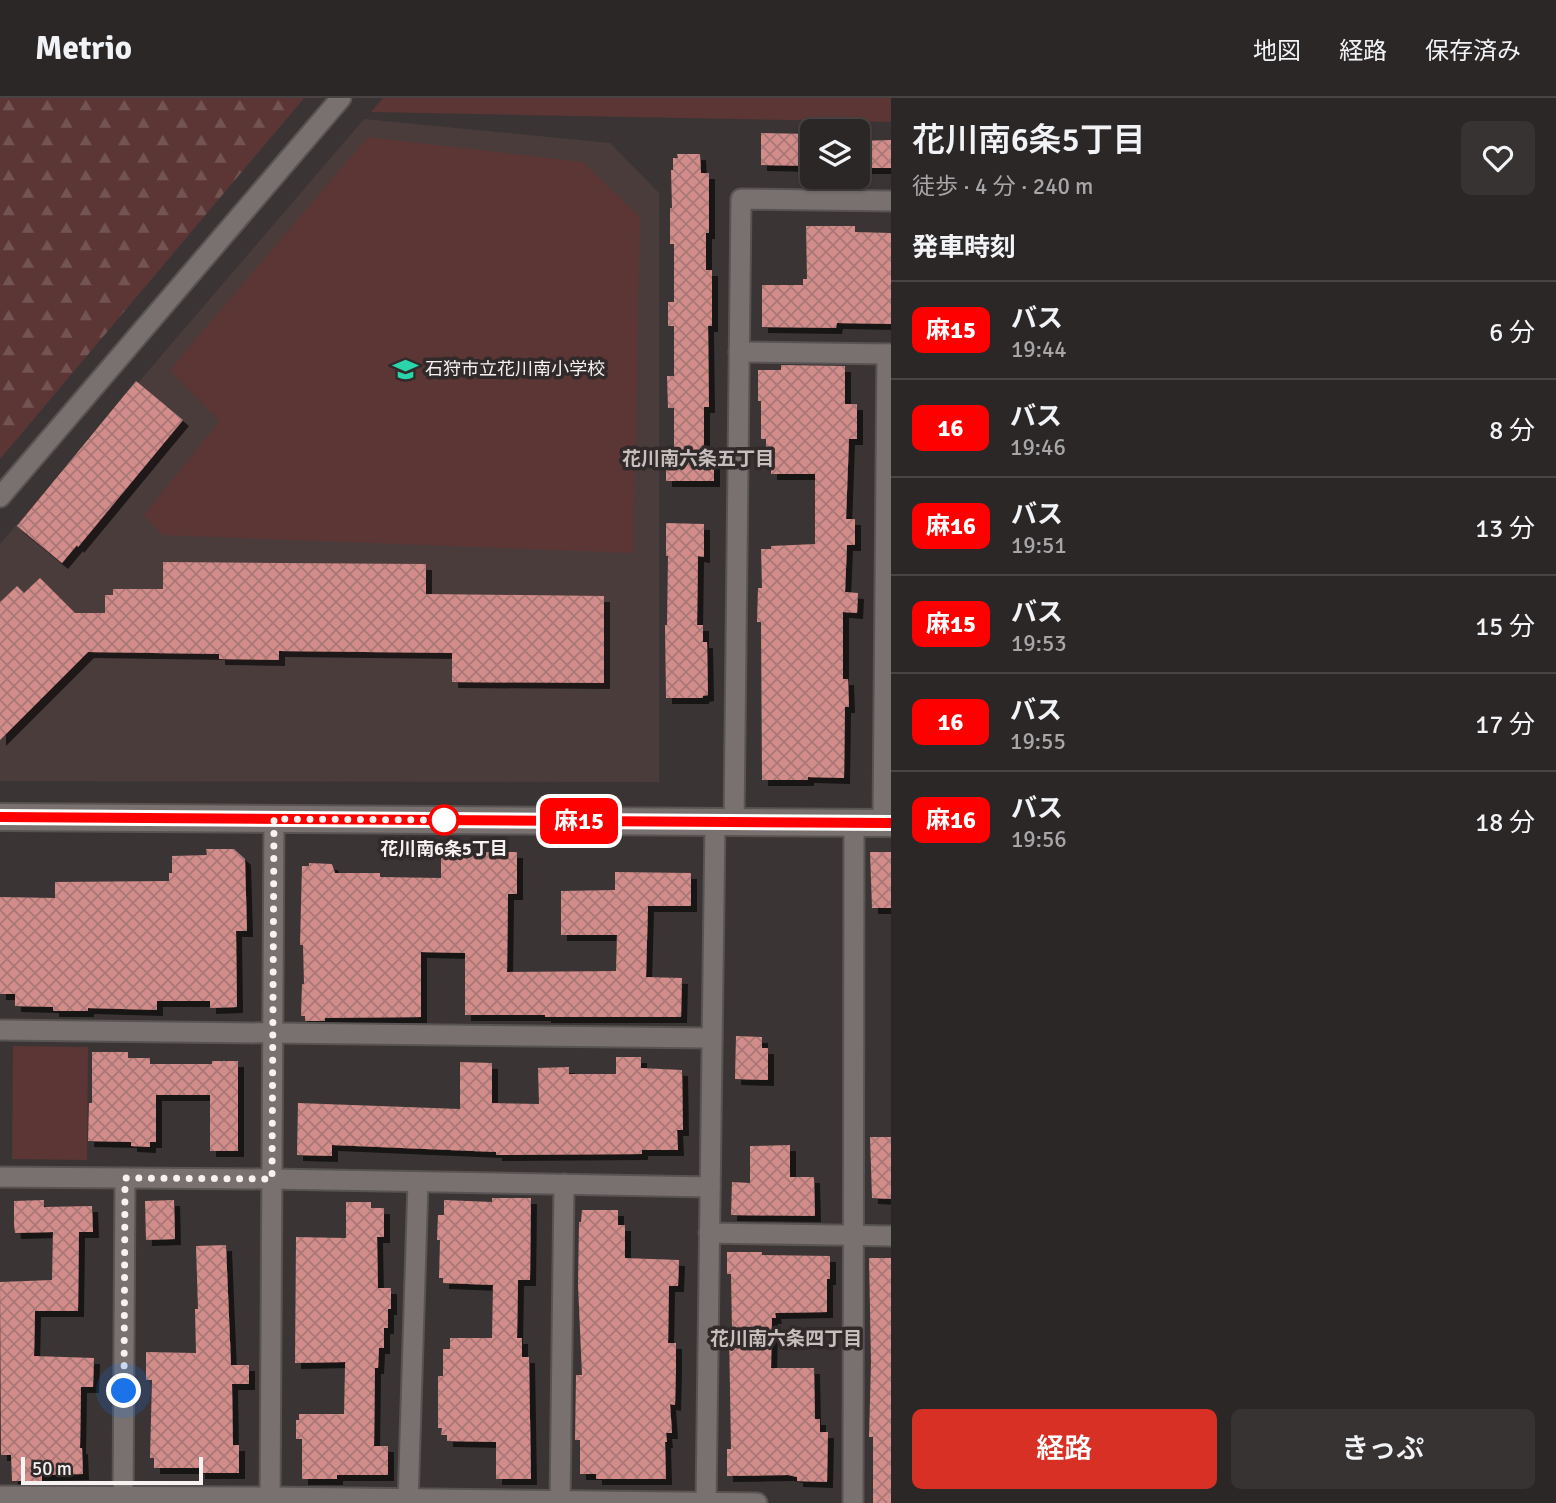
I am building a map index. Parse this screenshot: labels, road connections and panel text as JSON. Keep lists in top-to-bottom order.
{
  "districts": ["花川南六条五丁目", "花川南六条四丁目"],
  "places": {
    "school or university": ["石狩市立花川南小学校"],
    "other": ["花川南6条5丁目"]
  },
  "lines": ["bus line 麻15"],
  "scale_bar": "50 m",
  "page": {
    "header": "Metrio",
    "nav": ["地図", "経路", "保存済み"],
    "on_map": "麻15",
    "heading": [
      ["花川南6条5丁目", "徒歩 · 4 分 · 240 m"],
      "発車時刻"
    ],
    "list": [
      {
        "mark": "麻15",
        "name": "バス",
        "note": "19:44",
        "value": "6 分"
      },
      {
        "mark": "16",
        "name": "バス",
        "note": "19:46",
        "value": "8 分"
      },
      {
        "mark": "麻16",
        "name": "バス",
        "note": "19:51",
        "value": "13 分"
      },
      {
        "mark": "麻15",
        "name": "バス",
        "note": "19:53",
        "value": "15 分"
      },
      {
        "mark": "16",
        "name": "バス",
        "note": "19:55",
        "value": "17 分"
      },
      {
        "mark": "麻16",
        "name": "バス",
        "note": "19:56",
        "value": "18 分"
      }
    ],
    "buttons": ["経路", "きっぷ"],
    "scale": "50 m"
  }
}
